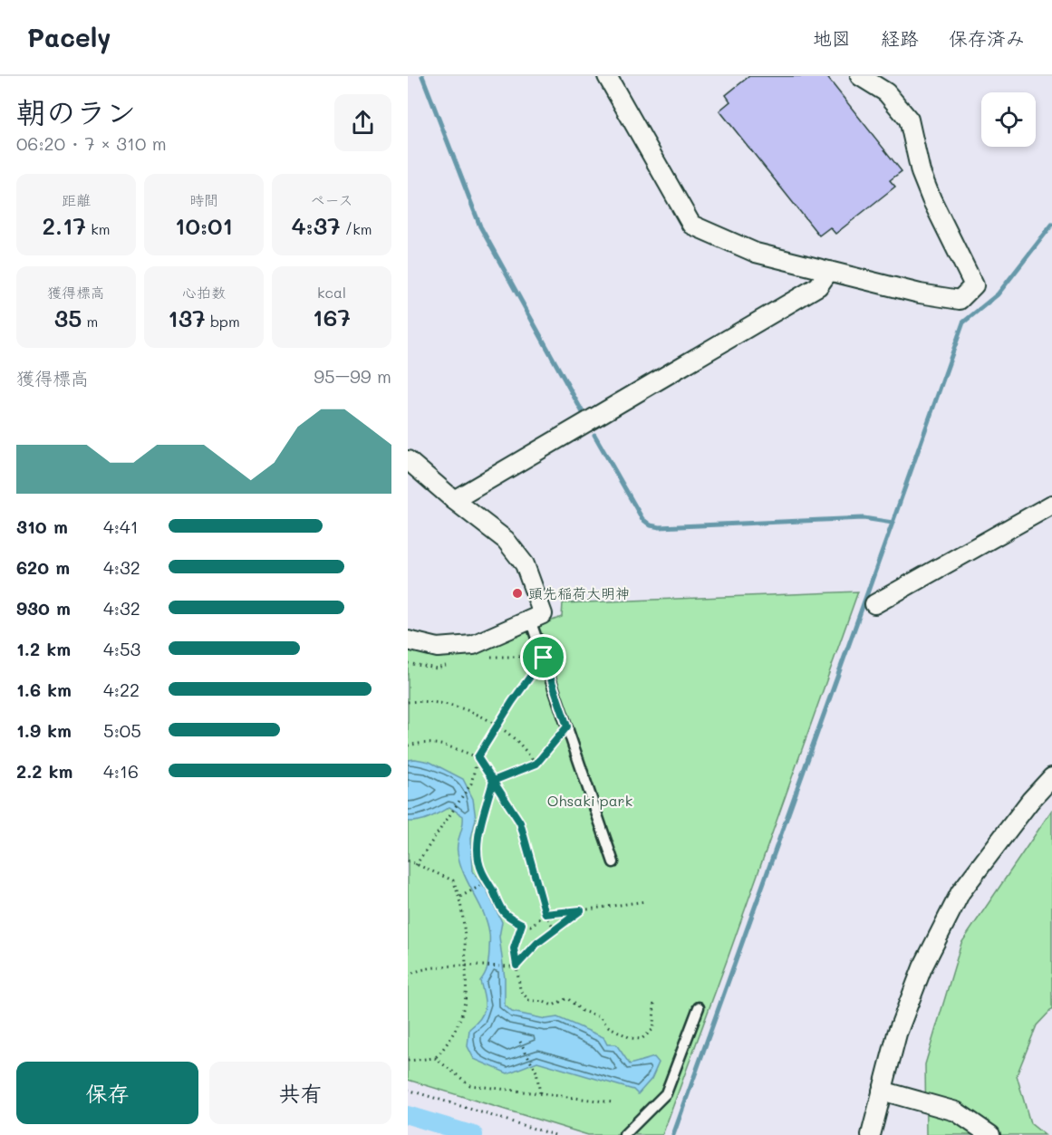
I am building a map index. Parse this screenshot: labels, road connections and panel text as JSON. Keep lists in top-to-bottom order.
{
  "parks": ["Ohsaki park"],
  "places": ["頭先稲荷大明神"],
  "page": {
    "header": "Pacely",
    "nav": ["地図", "経路", "保存済み"],
    "heading": ["朝のラン", "06:20 · 7 × 310 m"],
    "stats": [
      ["距離", "2.17 km"],
      ["時間", "10:01"],
      ["ペース", "4:37 /km"],
      ["獲得標高", "35 m"],
      ["心拍数", "137 bpm"],
      ["kcal", "167"]
    ],
    "chart": ["獲得標高", "95–99 m"],
    "list": [
      {
        "name": "310 m",
        "note": "4:41"
      },
      {
        "name": "620 m",
        "note": "4:32"
      },
      {
        "name": "930 m",
        "note": "4:32"
      },
      {
        "name": "1.2 km",
        "note": "4:53"
      },
      {
        "name": "1.6 km",
        "note": "4:22"
      },
      {
        "name": "1.9 km",
        "note": "5:05"
      },
      {
        "name": "2.2 km",
        "note": "4:16"
      }
    ],
    "buttons": ["保存", "共有"]
  }
}
